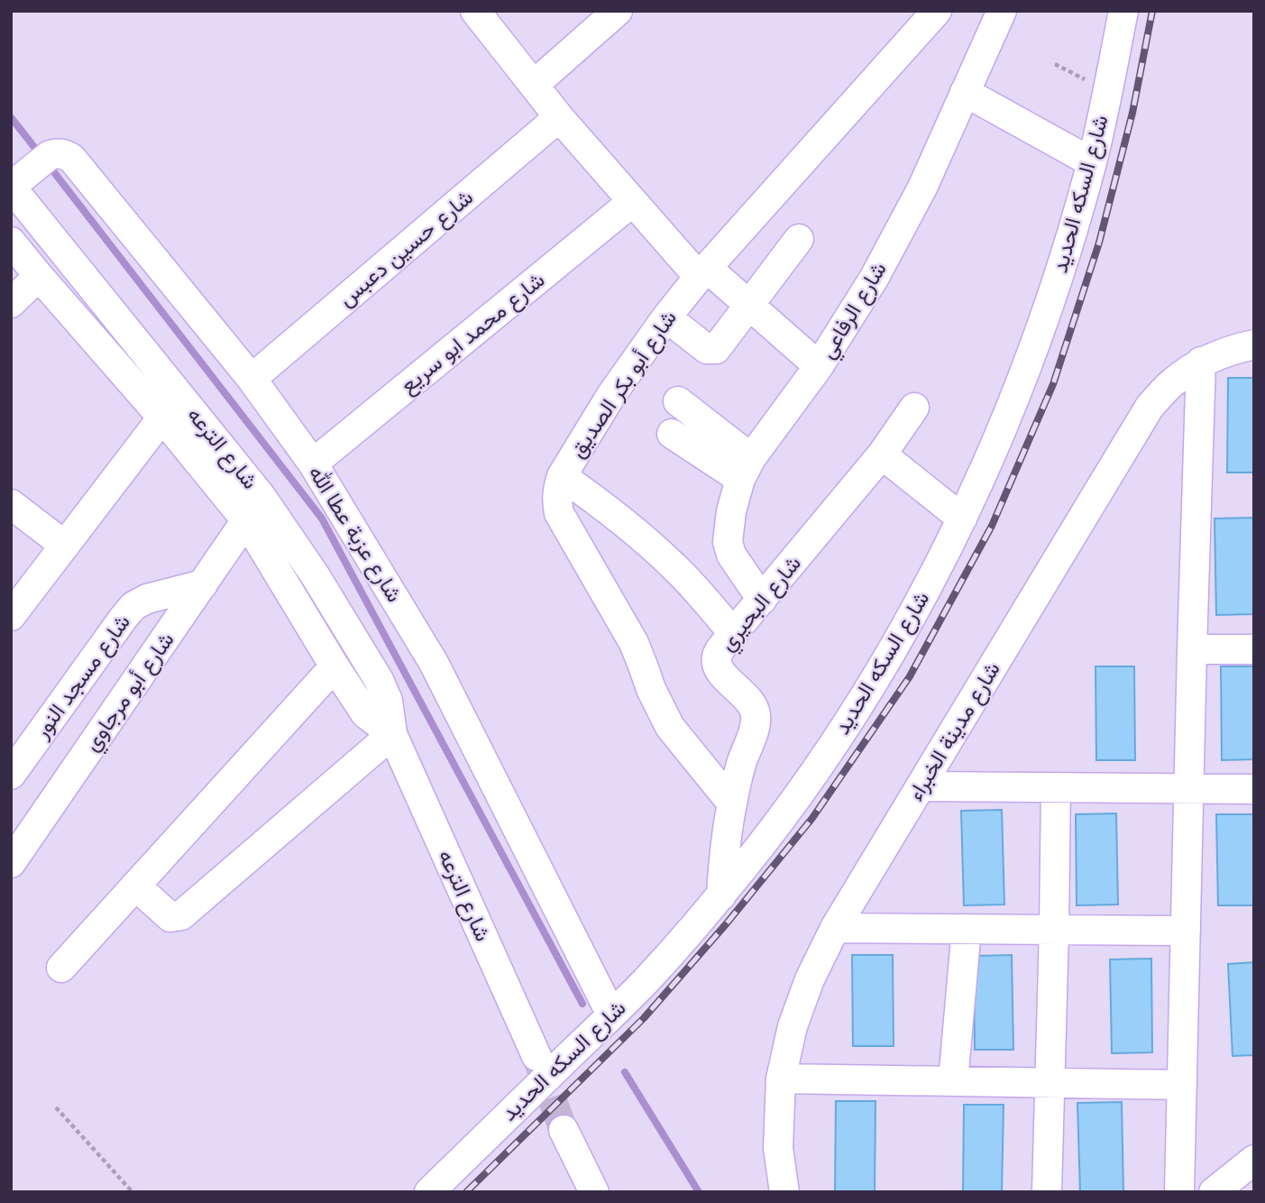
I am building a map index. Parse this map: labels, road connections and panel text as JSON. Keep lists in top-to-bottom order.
{
  "streets": {
    "street": [
      "شارع السكه الحديد",
      "شارع حسين دعبس",
      "شارع الرفاعي",
      "شارع محمد ابو سريع",
      "شارع أبو بكر الصديق",
      "شارع الترعه",
      "شارع عزبة عطا الله",
      "شارع البحيري",
      "شارع مسجد النور",
      "شارع أبو مرجاوي",
      "شارع مدينة الخبراء"
    ]
  },
  "crossings": [
    ["شارع السكه الحديد", "شارع عزبة عطا الله"],
    ["شارع السكه الحديد", "شارع البحيري"],
    ["شارع حسين دعبس", "شارع عزبة عطا الله"],
    ["شارع الرفاعي", "شارع البحيري"],
    ["شارع محمد ابو سريع", "شارع عزبة عطا الله"],
    ["شارع أبو بكر الصديق", "شارع البحيري"],
    ["شارع الترعه", "شارع عزبة عطا الله"],
    ["شارع الترعه", "شارع أبو مرجاوي"],
    ["شارع مسجد النور", "شارع أبو مرجاوي"]
  ]
}
